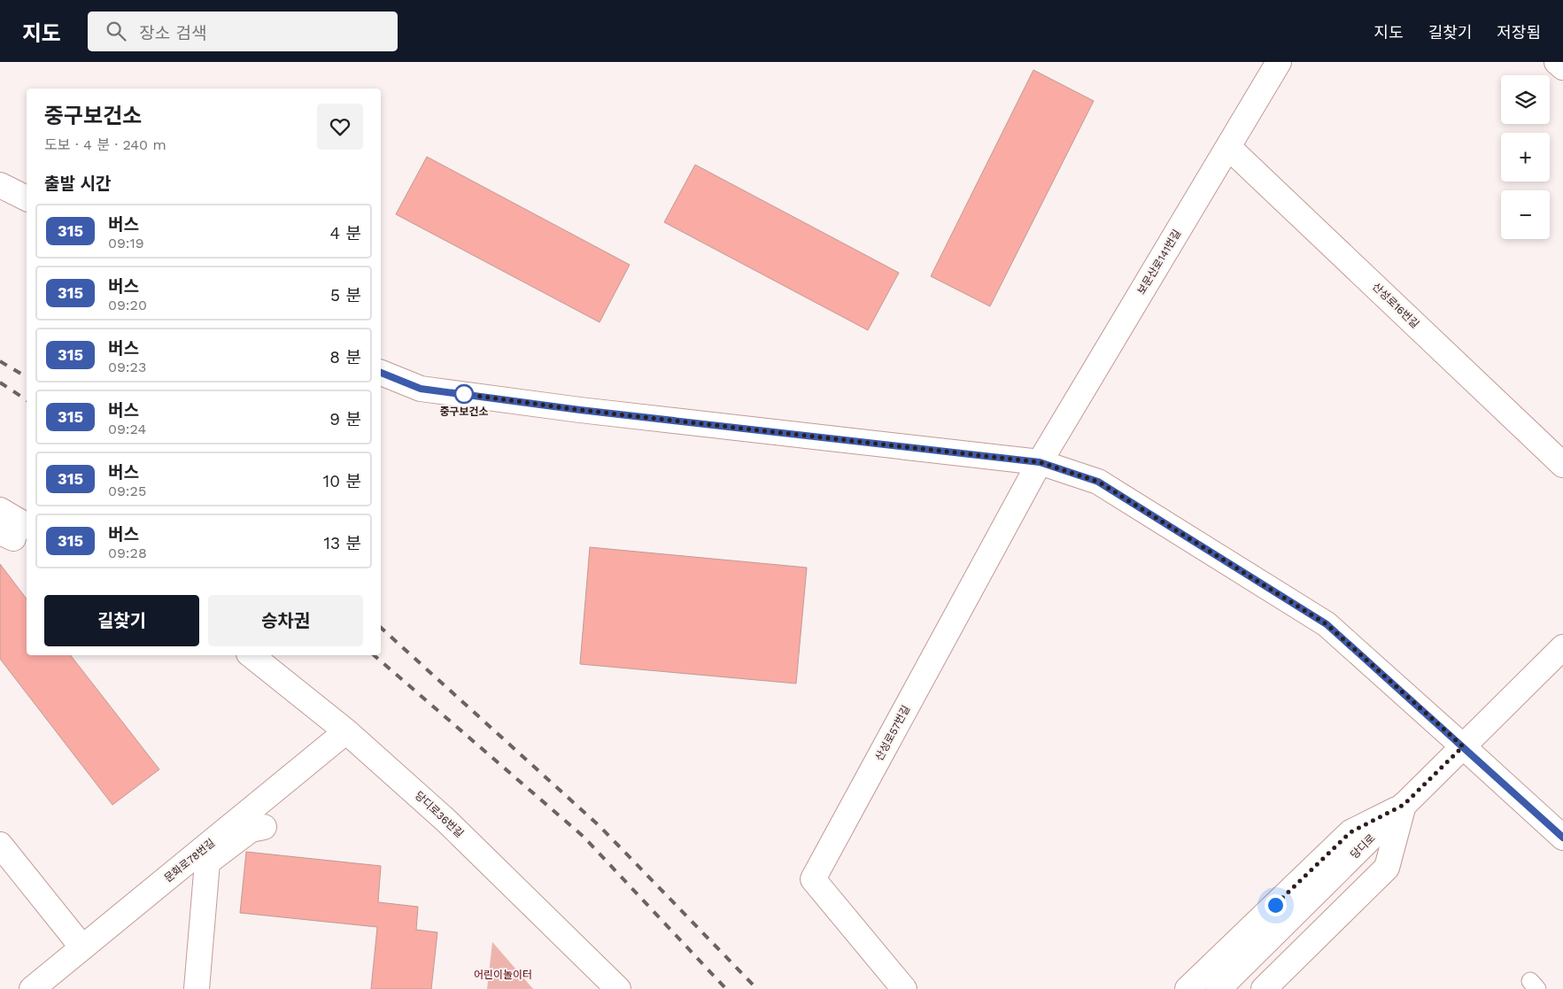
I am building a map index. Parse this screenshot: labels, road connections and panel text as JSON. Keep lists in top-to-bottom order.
{
  "streets": {
    "street": [
      "보문산로141번길",
      "산성로16번길",
      "산성로57번길",
      "당디로36번길",
      "당디로",
      "문화로78번길"
    ]
  },
  "crossings": [
    ["보문산로141번길", "산성로16번길"],
    ["보문산로141번길", "산성로57번길"],
    ["당디로36번길", "문화로78번길"]
  ],
  "parks": ["어린이놀이터"],
  "places": ["중구보건소"],
  "lines": ["bus line 315"],
  "page": {
    "header": "지도",
    "search": "장소 검색",
    "nav": ["지도", "길찾기", "저장됨"],
    "map_buttons": ["+", "−"],
    "heading": [
      ["중구보건소", "도보 · 4 분 · 240 m"],
      "출발 시간"
    ],
    "list": [
      {
        "mark": "315",
        "name": "버스",
        "note": "09:19",
        "value": "4 분"
      },
      {
        "mark": "315",
        "name": "버스",
        "note": "09:20",
        "value": "5 분"
      },
      {
        "mark": "315",
        "name": "버스",
        "note": "09:23",
        "value": "8 분"
      },
      {
        "mark": "315",
        "name": "버스",
        "note": "09:24",
        "value": "9 분"
      },
      {
        "mark": "315",
        "name": "버스",
        "note": "09:25",
        "value": "10 분"
      },
      {
        "mark": "315",
        "name": "버스",
        "note": "09:28",
        "value": "13 분"
      }
    ],
    "buttons": ["길찾기", "승차권"]
  }
}
